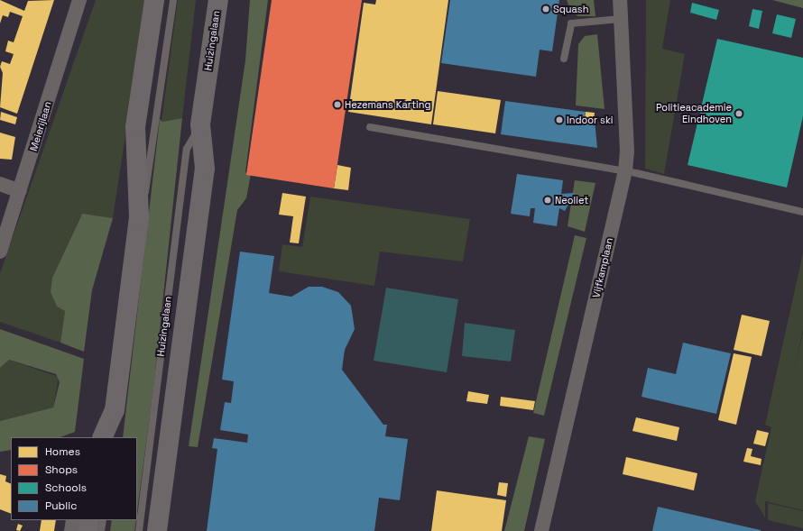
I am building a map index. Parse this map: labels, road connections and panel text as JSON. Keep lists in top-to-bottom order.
{
  "streets": {
    "main road": ["Huizingalaan"],
    "street": ["Meierijlaan", "Vijfkamplaan"]
  },
  "places": [
    "Squash",
    "Hezemans Karting",
    "Politieacademie Eindhoven",
    "Indoor ski",
    "Neoliet"
  ],
  "legend": [
    "Homes",
    "Shops",
    "Schools",
    "Public"
  ]
}
